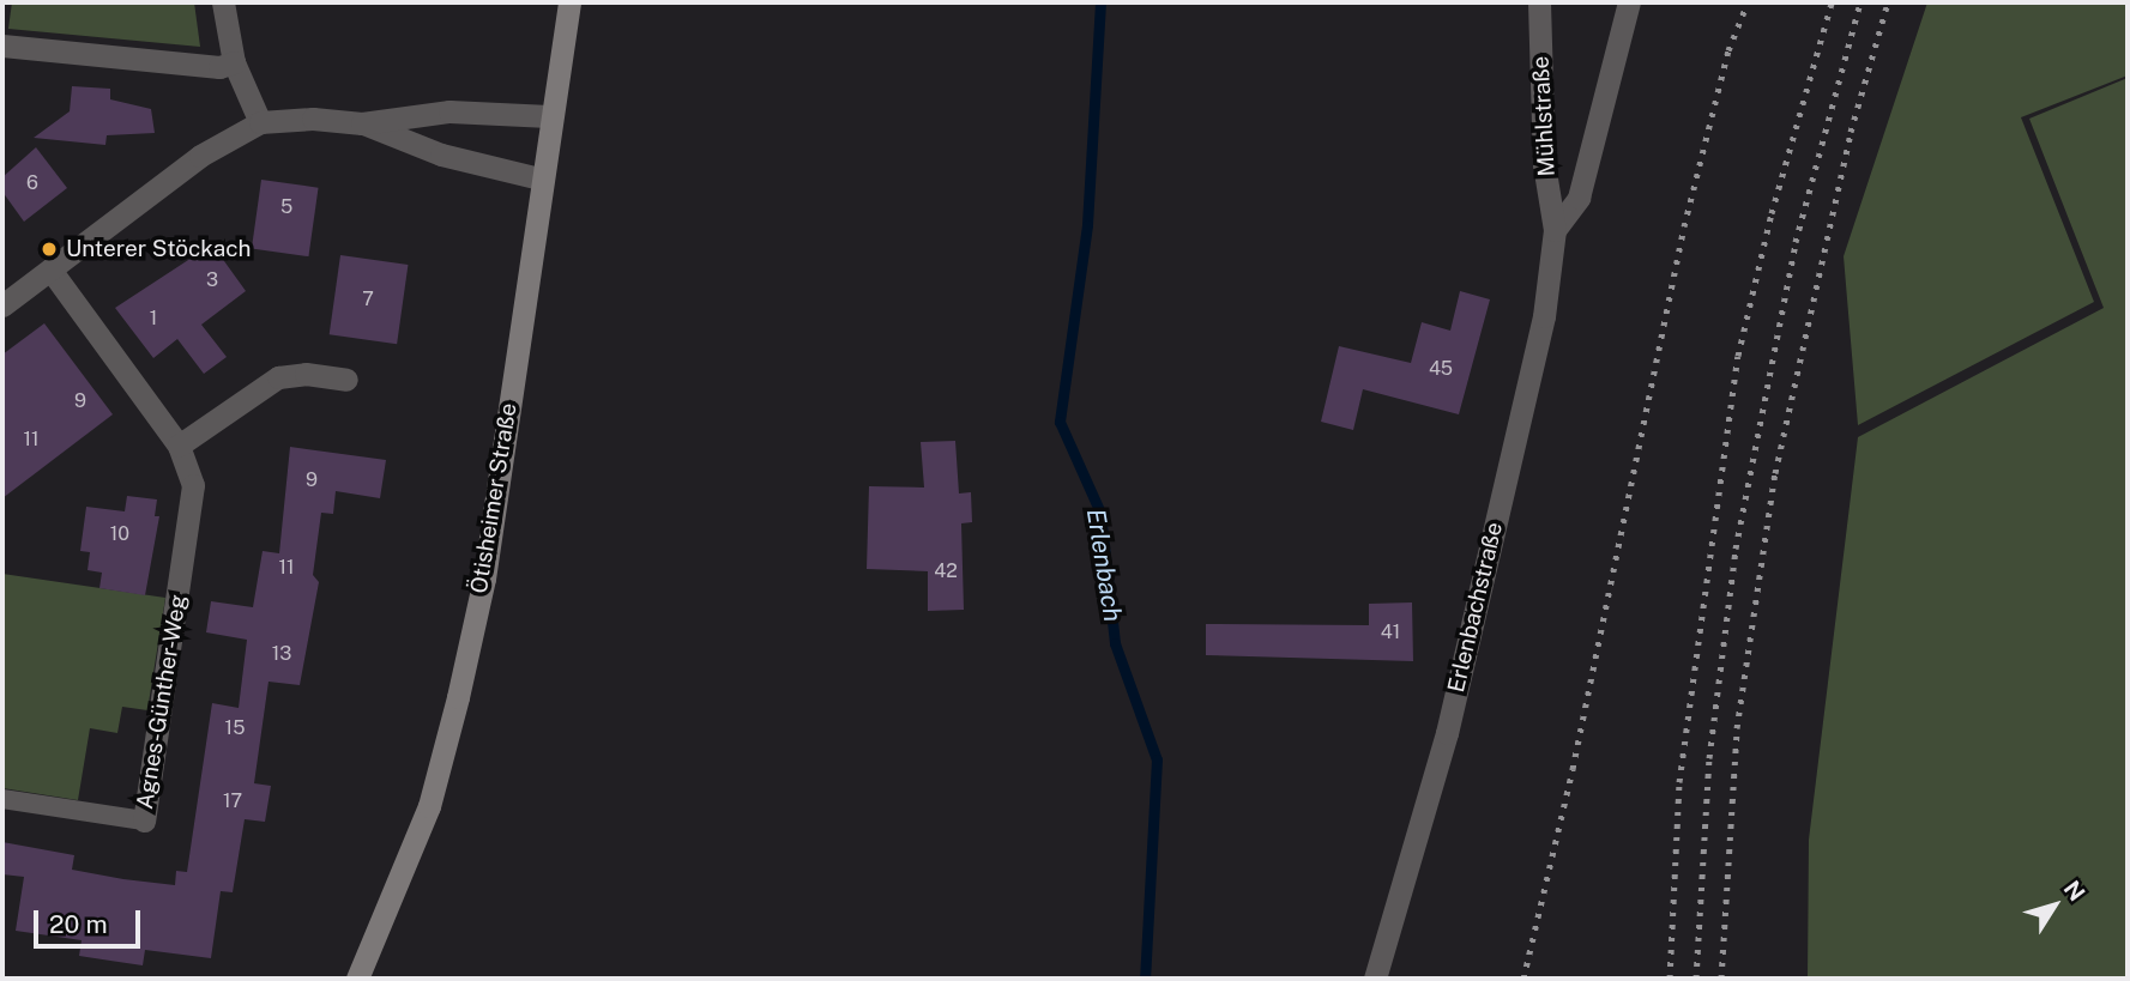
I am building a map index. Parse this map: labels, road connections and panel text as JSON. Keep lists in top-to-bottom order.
{
  "streets": {
    "main road": ["Ötisheimer Straße"],
    "street": ["Mühlstraße", "Erlenbachstraße", "Agnes-Günther-Weg"]
  },
  "crossings": [
    ["Mühlstraße", "Erlenbachstraße"]
  ],
  "water": ["Erlenbach"],
  "places": ["Unterer Stöckach"],
  "house_numbers": [
    "6",
    "5",
    "3",
    "7",
    "1",
    "45",
    "9",
    "11",
    "9",
    "10",
    "11",
    "42",
    "41",
    "13",
    "15",
    "17"
  ],
  "scale_bar": "20 m",
  "north": "top right"
}
